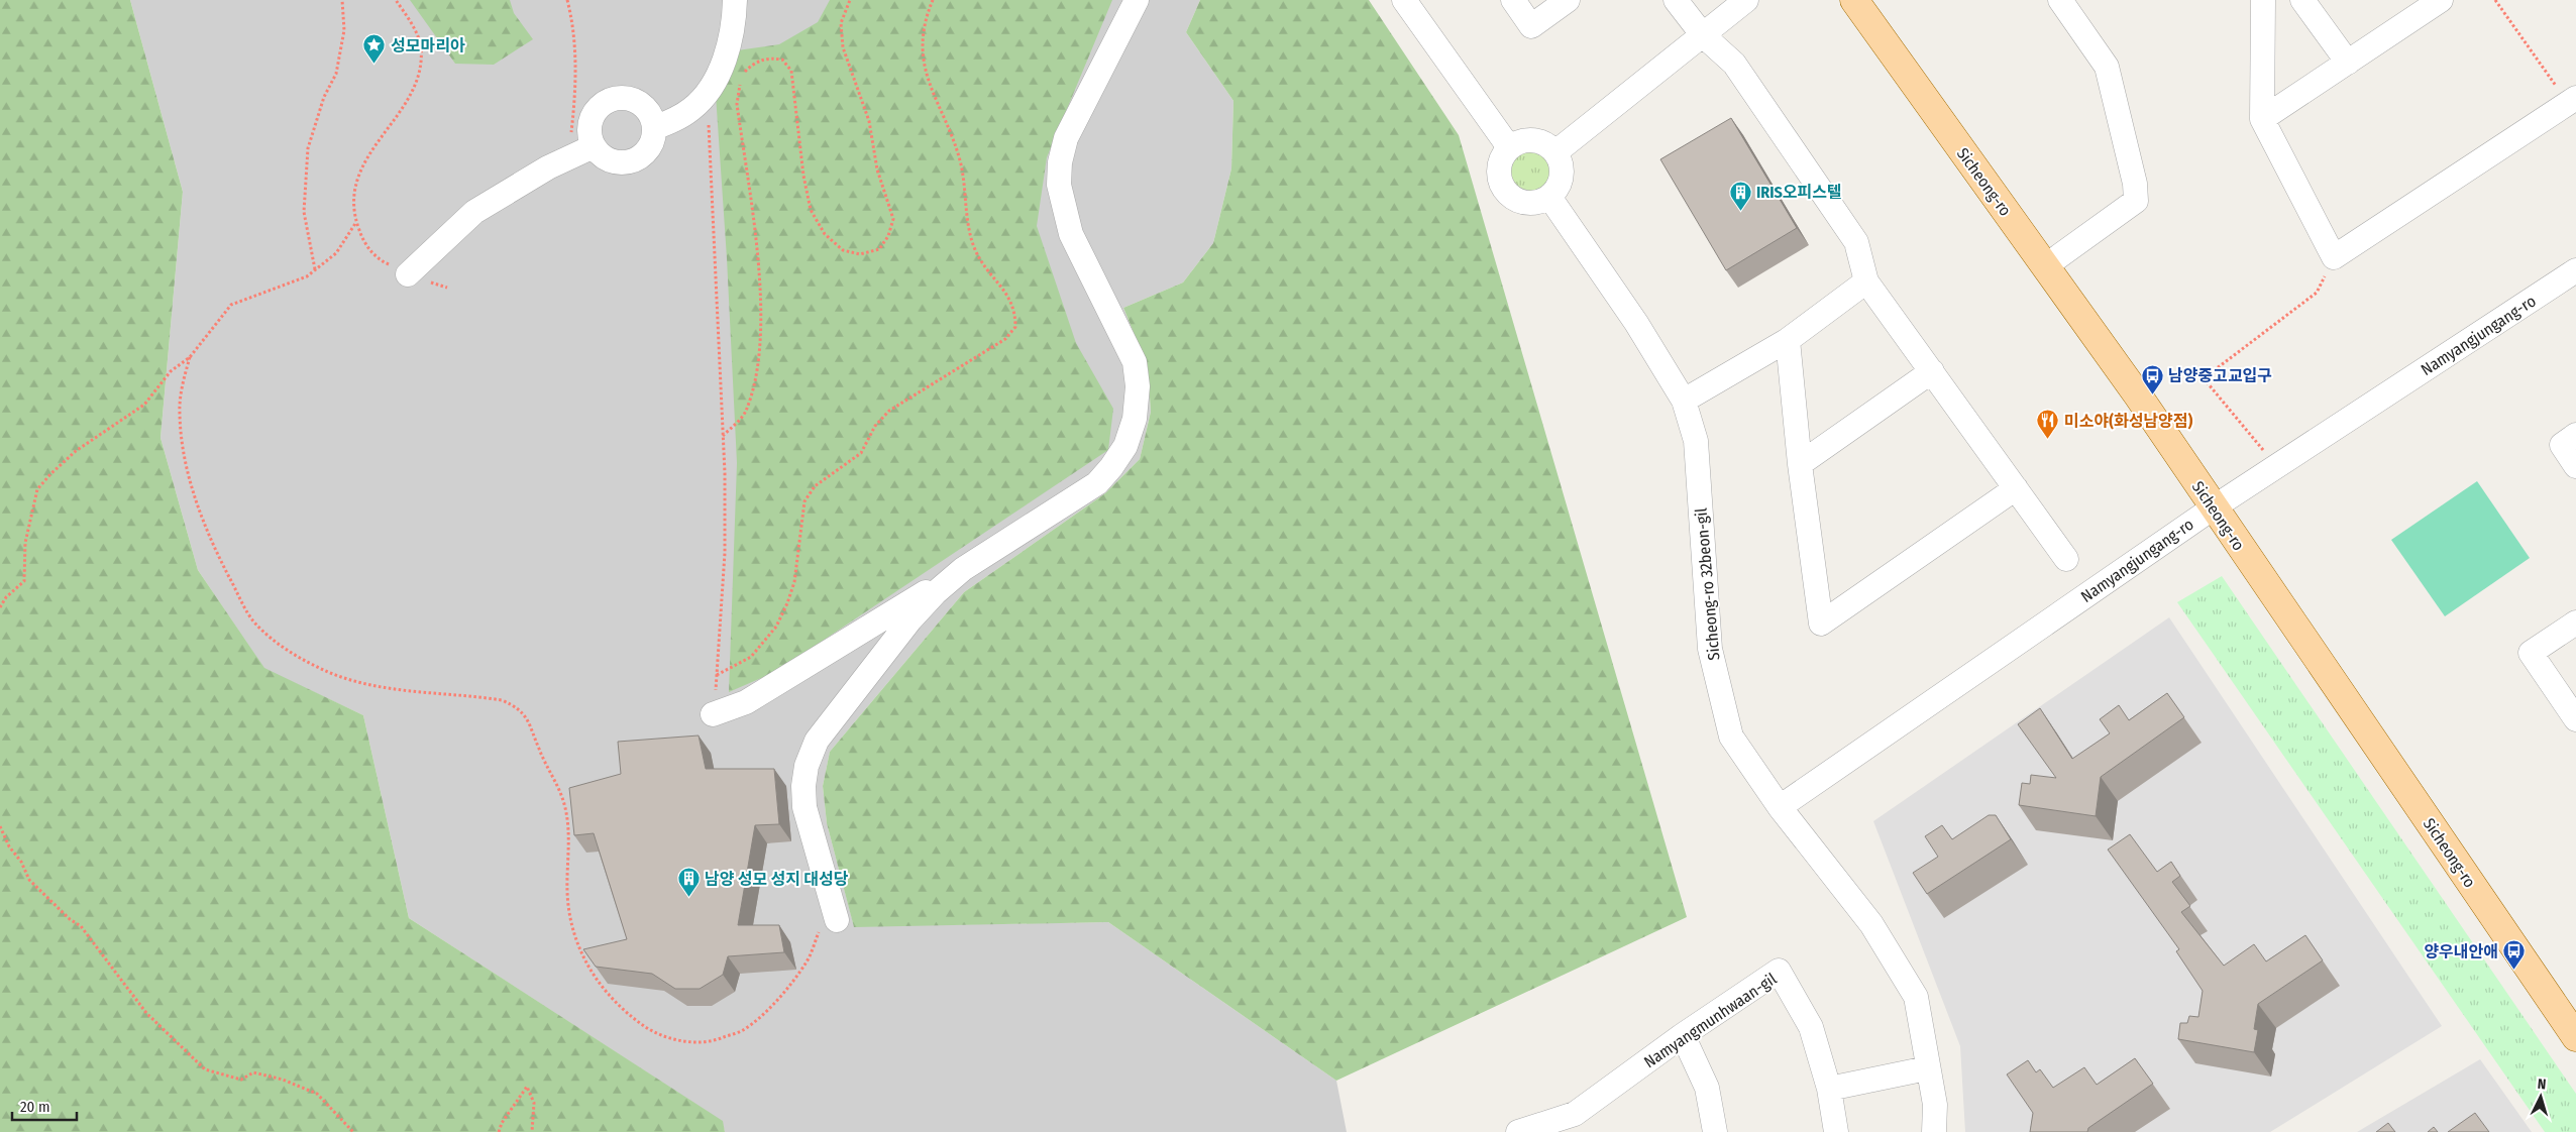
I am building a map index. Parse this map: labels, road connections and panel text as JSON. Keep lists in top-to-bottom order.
{
  "streets": {
    "main road": ["Sicheong-ro"],
    "street": ["Namyangjungang-ro", "Sicheong-ro 32beon-gil", "Namyangmunhwaan-gil"]
  },
  "crossings": [
    ["Sicheong-ro", "Namyangjungang-ro"],
    ["Namyangjungang-ro", "Sicheong-ro 32beon-gil"]
  ],
  "places": {
    "place": ["성모마리아"],
    "building": ["IRIS오피스텔", "남양 성모 성지 대성당"],
    "bus stop": ["남양중고교입구", "양우내안애"],
    "restaurant": ["미소야(화성남양점)"]
  },
  "scale_bar": "20 m",
  "north": "top"
}
